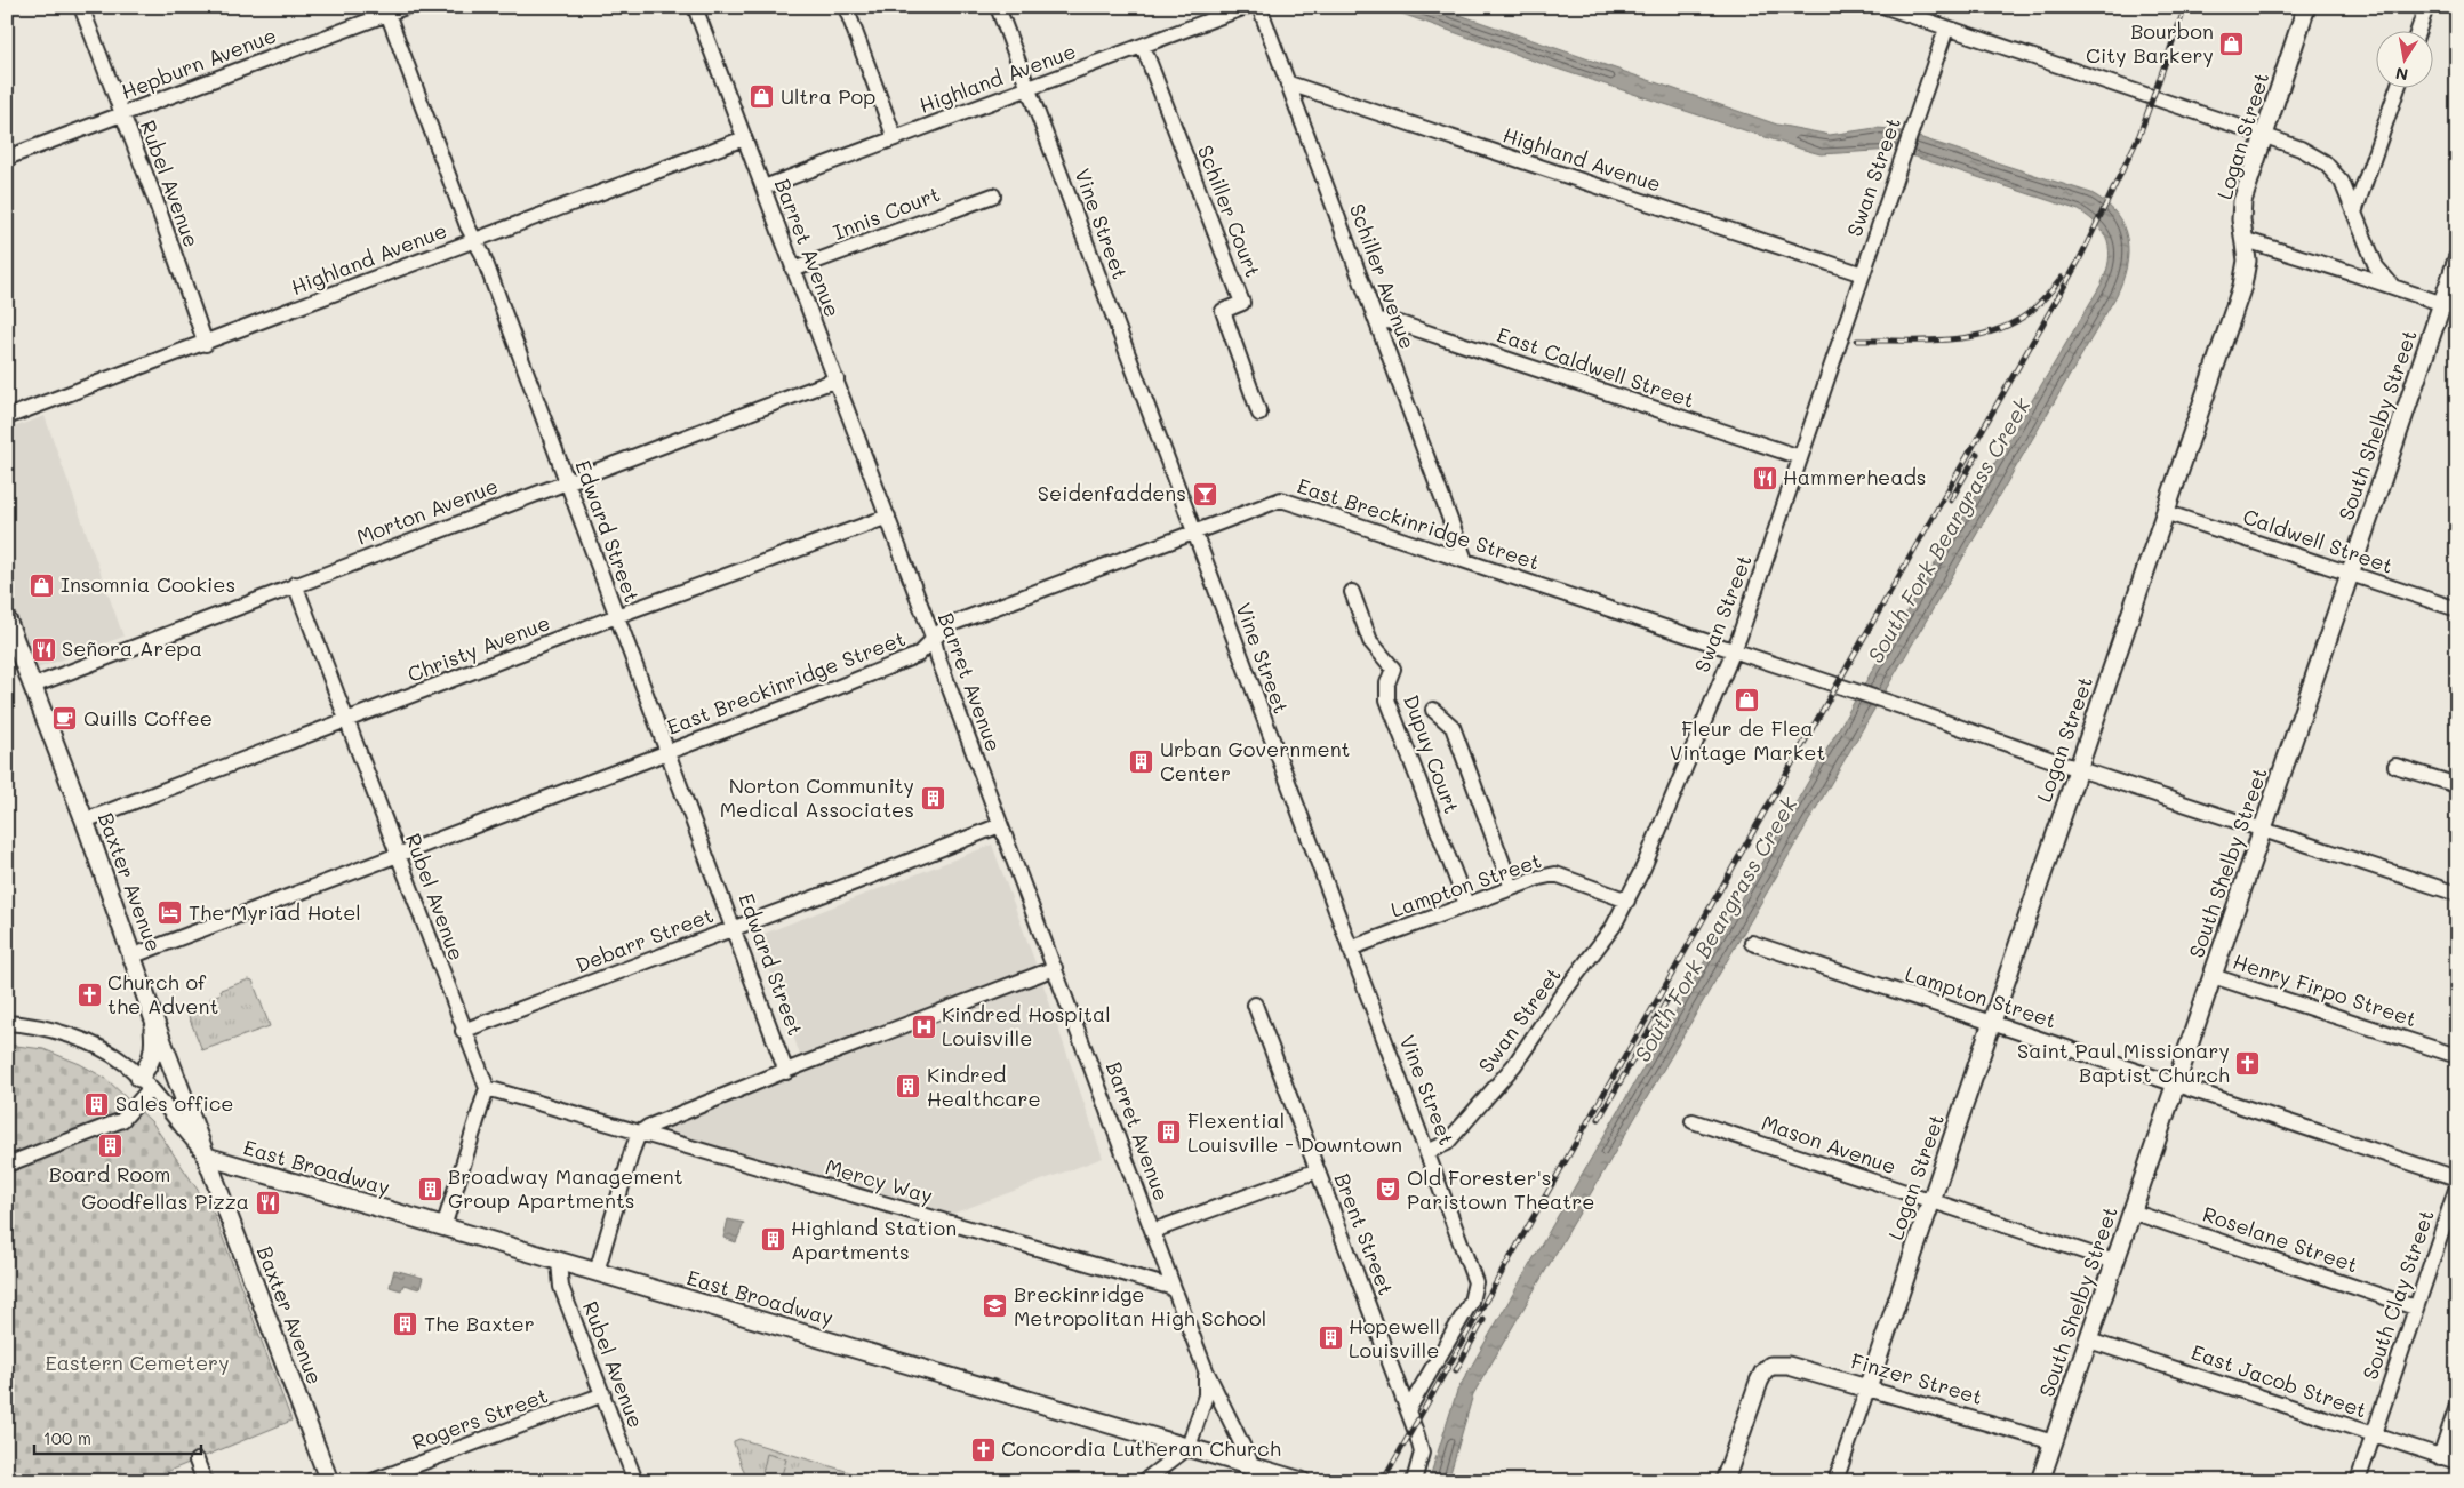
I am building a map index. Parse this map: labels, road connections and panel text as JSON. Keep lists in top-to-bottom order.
{
  "streets": {
    "main road": [
      "Logan Street",
      "South Shelby Street",
      "Baxter Avenue",
      "East Broadway",
      "Finzer Street"
    ],
    "street": [
      "Hepburn Avenue",
      "Highland Avenue",
      "Swan Street",
      "Rubel Avenue",
      "Schiller Court",
      "Innis Court",
      "Vine Street",
      "Barret Avenue",
      "Schiller Avenue",
      "East Caldwell Street",
      "Morton Avenue",
      "East Breckinridge Street",
      "Edward Street",
      "Caldwell Street",
      "Christy Avenue",
      "Dupuy Court",
      "Lampton Street",
      "Debarr Street",
      "Henry Firpo Street",
      "Mason Avenue",
      "Mercy Way",
      "Brent Street",
      "Roselane Street",
      "South Clay Street",
      "East Jacob Street",
      "Rogers Street"
    ]
  },
  "crossings": [
    ["Hepburn Avenue", "Rubel Avenue"],
    ["Hepburn Avenue", "Edward Street"],
    ["Highland Avenue", "Swan Street"],
    ["Highland Avenue", "Rubel Avenue"],
    ["Highland Avenue", "Schiller Court"],
    ["Highland Avenue", "Vine Street"],
    ["Highland Avenue", "Barret Avenue"],
    ["Highland Avenue", "Schiller Avenue"],
    ["Highland Avenue", "Edward Street"],
    ["Logan Street", "East Breckinridge Street"],
    ["Logan Street", "Caldwell Street"],
    ["Logan Street", "Lampton Street"],
    ["Logan Street", "Mason Avenue"],
    ["Logan Street", "Finzer Street"],
    ["Swan Street", "Vine Street"],
    ["Swan Street", "East Caldwell Street"],
    ["Swan Street", "East Breckinridge Street"],
    ["Swan Street", "Lampton Street"],
    ["Rubel Avenue", "Morton Avenue"],
    ["Rubel Avenue", "East Breckinridge Street"],
    ["Rubel Avenue", "Christy Avenue"],
    ["Rubel Avenue", "Debarr Street"],
    ["Rubel Avenue", "East Broadway"],
    ["Rubel Avenue", "Mercy Way"],
    ["Rubel Avenue", "Rogers Street"],
    ["Innis Court", "Barret Avenue"],
    ["Vine Street", "East Breckinridge Street"],
    ["Vine Street", "Lampton Street"],
    ["Vine Street", "Brent Street"],
    ["Barret Avenue", "Morton Avenue"],
    ["Barret Avenue", "East Breckinridge Street"],
    ["Barret Avenue", "Christy Avenue"],
    ["Barret Avenue", "Debarr Street"],
    ["Barret Avenue", "East Broadway"],
    ["Barret Avenue", "Mercy Way"],
    ["Schiller Avenue", "East Caldwell Street"],
    ["Schiller Avenue", "East Breckinridge Street"],
    ["South Shelby Street", "East Breckinridge Street"],
    ["South Shelby Street", "Caldwell Street"],
    ["South Shelby Street", "Lampton Street"],
    ["South Shelby Street", "Henry Firpo Street"],
    ["South Shelby Street", "Mason Avenue"],
    ["South Shelby Street", "Roselane Street"],
    ["South Shelby Street", "Finzer Street"],
    ["South Shelby Street", "East Jacob Street"],
    ["Morton Avenue", "Edward Street"],
    ["Morton Avenue", "Baxter Avenue"],
    ["East Breckinridge Street", "Edward Street"],
    ["East Breckinridge Street", "Baxter Avenue"],
    ["Edward Street", "Christy Avenue"],
    ["Edward Street", "Debarr Street"],
    ["Christy Avenue", "Baxter Avenue"],
    ["Dupuy Court", "Lampton Street"],
    ["Baxter Avenue", "East Broadway"],
    ["Roselane Street", "South Clay Street"],
    ["South Clay Street", "East Jacob Street"]
  ],
  "water": ["South Fork Beargrass Creek"],
  "parks": ["Eastern Cemetery"],
  "places": {
    "shop": [
      "Bourbon City Barkery",
      "Ultra Pop",
      "Insomnia Cookies",
      "Fleur de Flea Vintage Market"
    ],
    "restaurant": ["Hammerheads", "Señora Arepa", "Goodfellas Pizza"],
    "bar": ["Seidenfaddens"],
    "cafe": ["Quills Coffee"],
    "building": [
      "Urban Government Center",
      "Norton Community Medical Associates",
      "Kindred Healthcare",
      "Sales office",
      "Flexential Louisville - Downtown",
      "Board Room",
      "Broadway Management Group Apartments",
      "Highland Station Apartments",
      "The Baxter",
      "Hopewell Louisville"
    ],
    "hotel": ["The Myriad Hotel"],
    "church": ["Church of the Advent", "Saint Paul Missionary Baptist Church", "Concordia Lutheran Church"],
    "hospital": ["Kindred Hospital Louisville"],
    "theatre": ["Old Forester's Paristown Theatre"],
    "school or university": ["Breckinridge Metropolitan High School"]
  },
  "scale_bar": "100 m",
  "north": "bottom"
}
